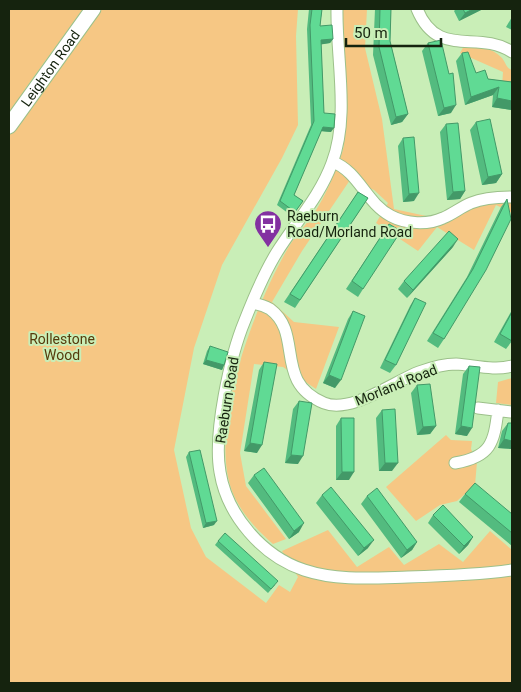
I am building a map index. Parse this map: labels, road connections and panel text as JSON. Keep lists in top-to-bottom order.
{
  "streets": {
    "street": ["Leighton Road", "Morland Road", "Raeburn Road"]
  },
  "crossings": [
    ["Morland Road", "Raeburn Road"]
  ],
  "parks": ["Rollestone Wood"],
  "places": {
    "bus stop": ["Raeburn Road/Morland Road"]
  },
  "scale_bar": "50 m"
}
